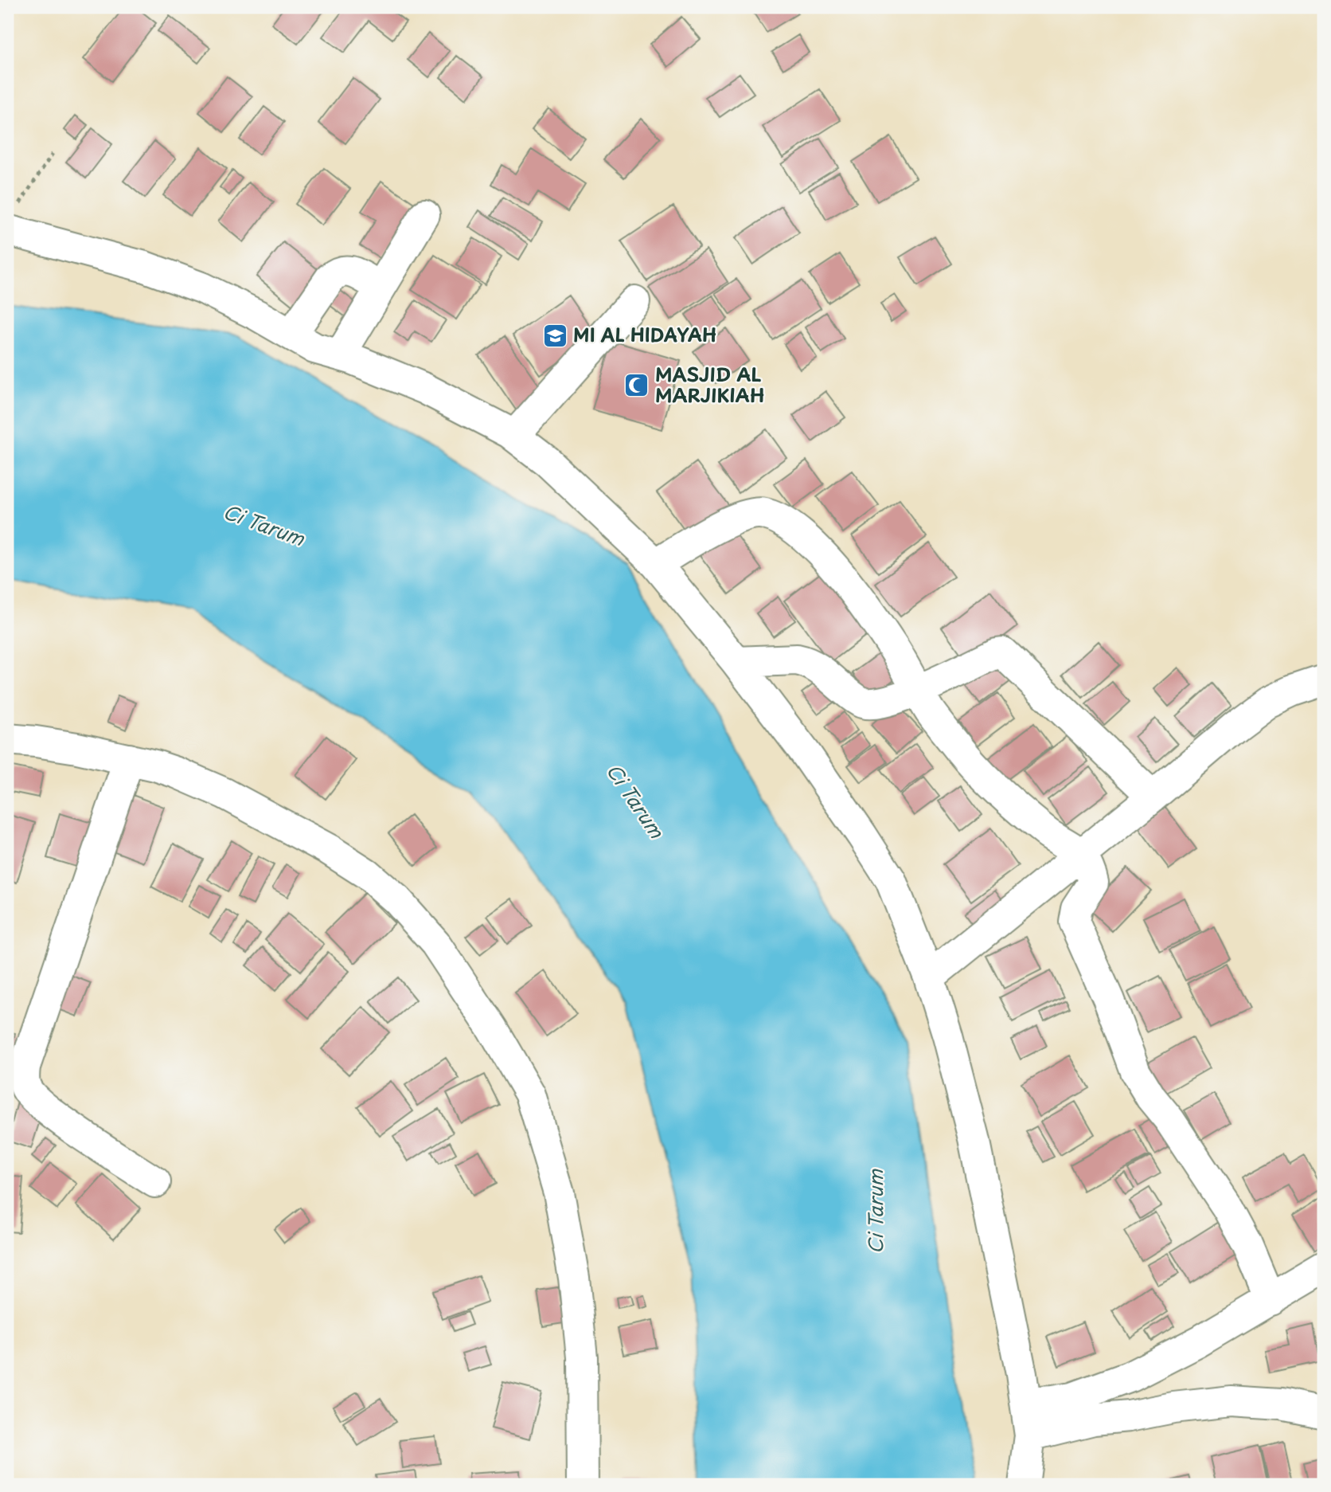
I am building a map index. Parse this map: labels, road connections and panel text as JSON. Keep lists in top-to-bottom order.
{
  "water": ["Ci Tarum"],
  "places": {
    "school or university": ["MI AL HIDAYAH"],
    "mosque": ["MASJID AL MARJIKIAH"]
  }
}
